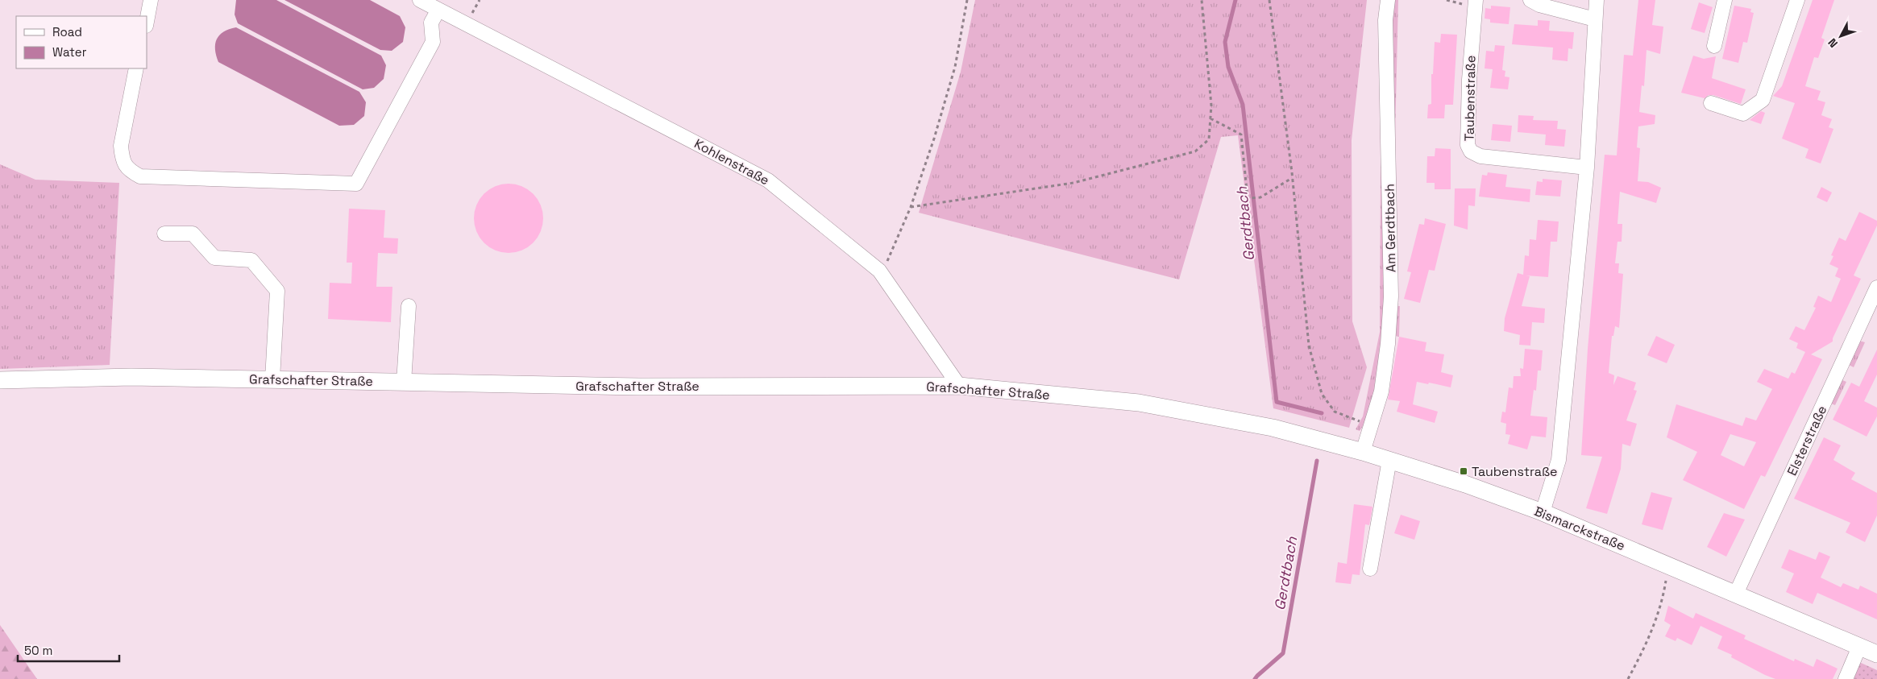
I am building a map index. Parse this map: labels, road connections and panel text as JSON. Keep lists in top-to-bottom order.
{
  "streets": {
    "main road": ["Grafschafter Straße", "Bismarckstraße"],
    "street": [
      "Taubenstraße",
      "Kohlenstraße",
      "Am Gerdtbach",
      "Elsterstraße"
    ]
  },
  "crossings": [
    ["Kohlenstraße", "Grafschafter Straße"],
    ["Am Gerdtbach", "Bismarckstraße"],
    ["Grafschafter Straße", "Bismarckstraße"],
    ["Elsterstraße", "Bismarckstraße"]
  ],
  "water": ["Gerdtbach"],
  "places": {
    "transit": ["Taubenstraße"]
  },
  "legend": ["Road", "Water"],
  "scale_bar": "50 m",
  "north": "bottom left"
}
